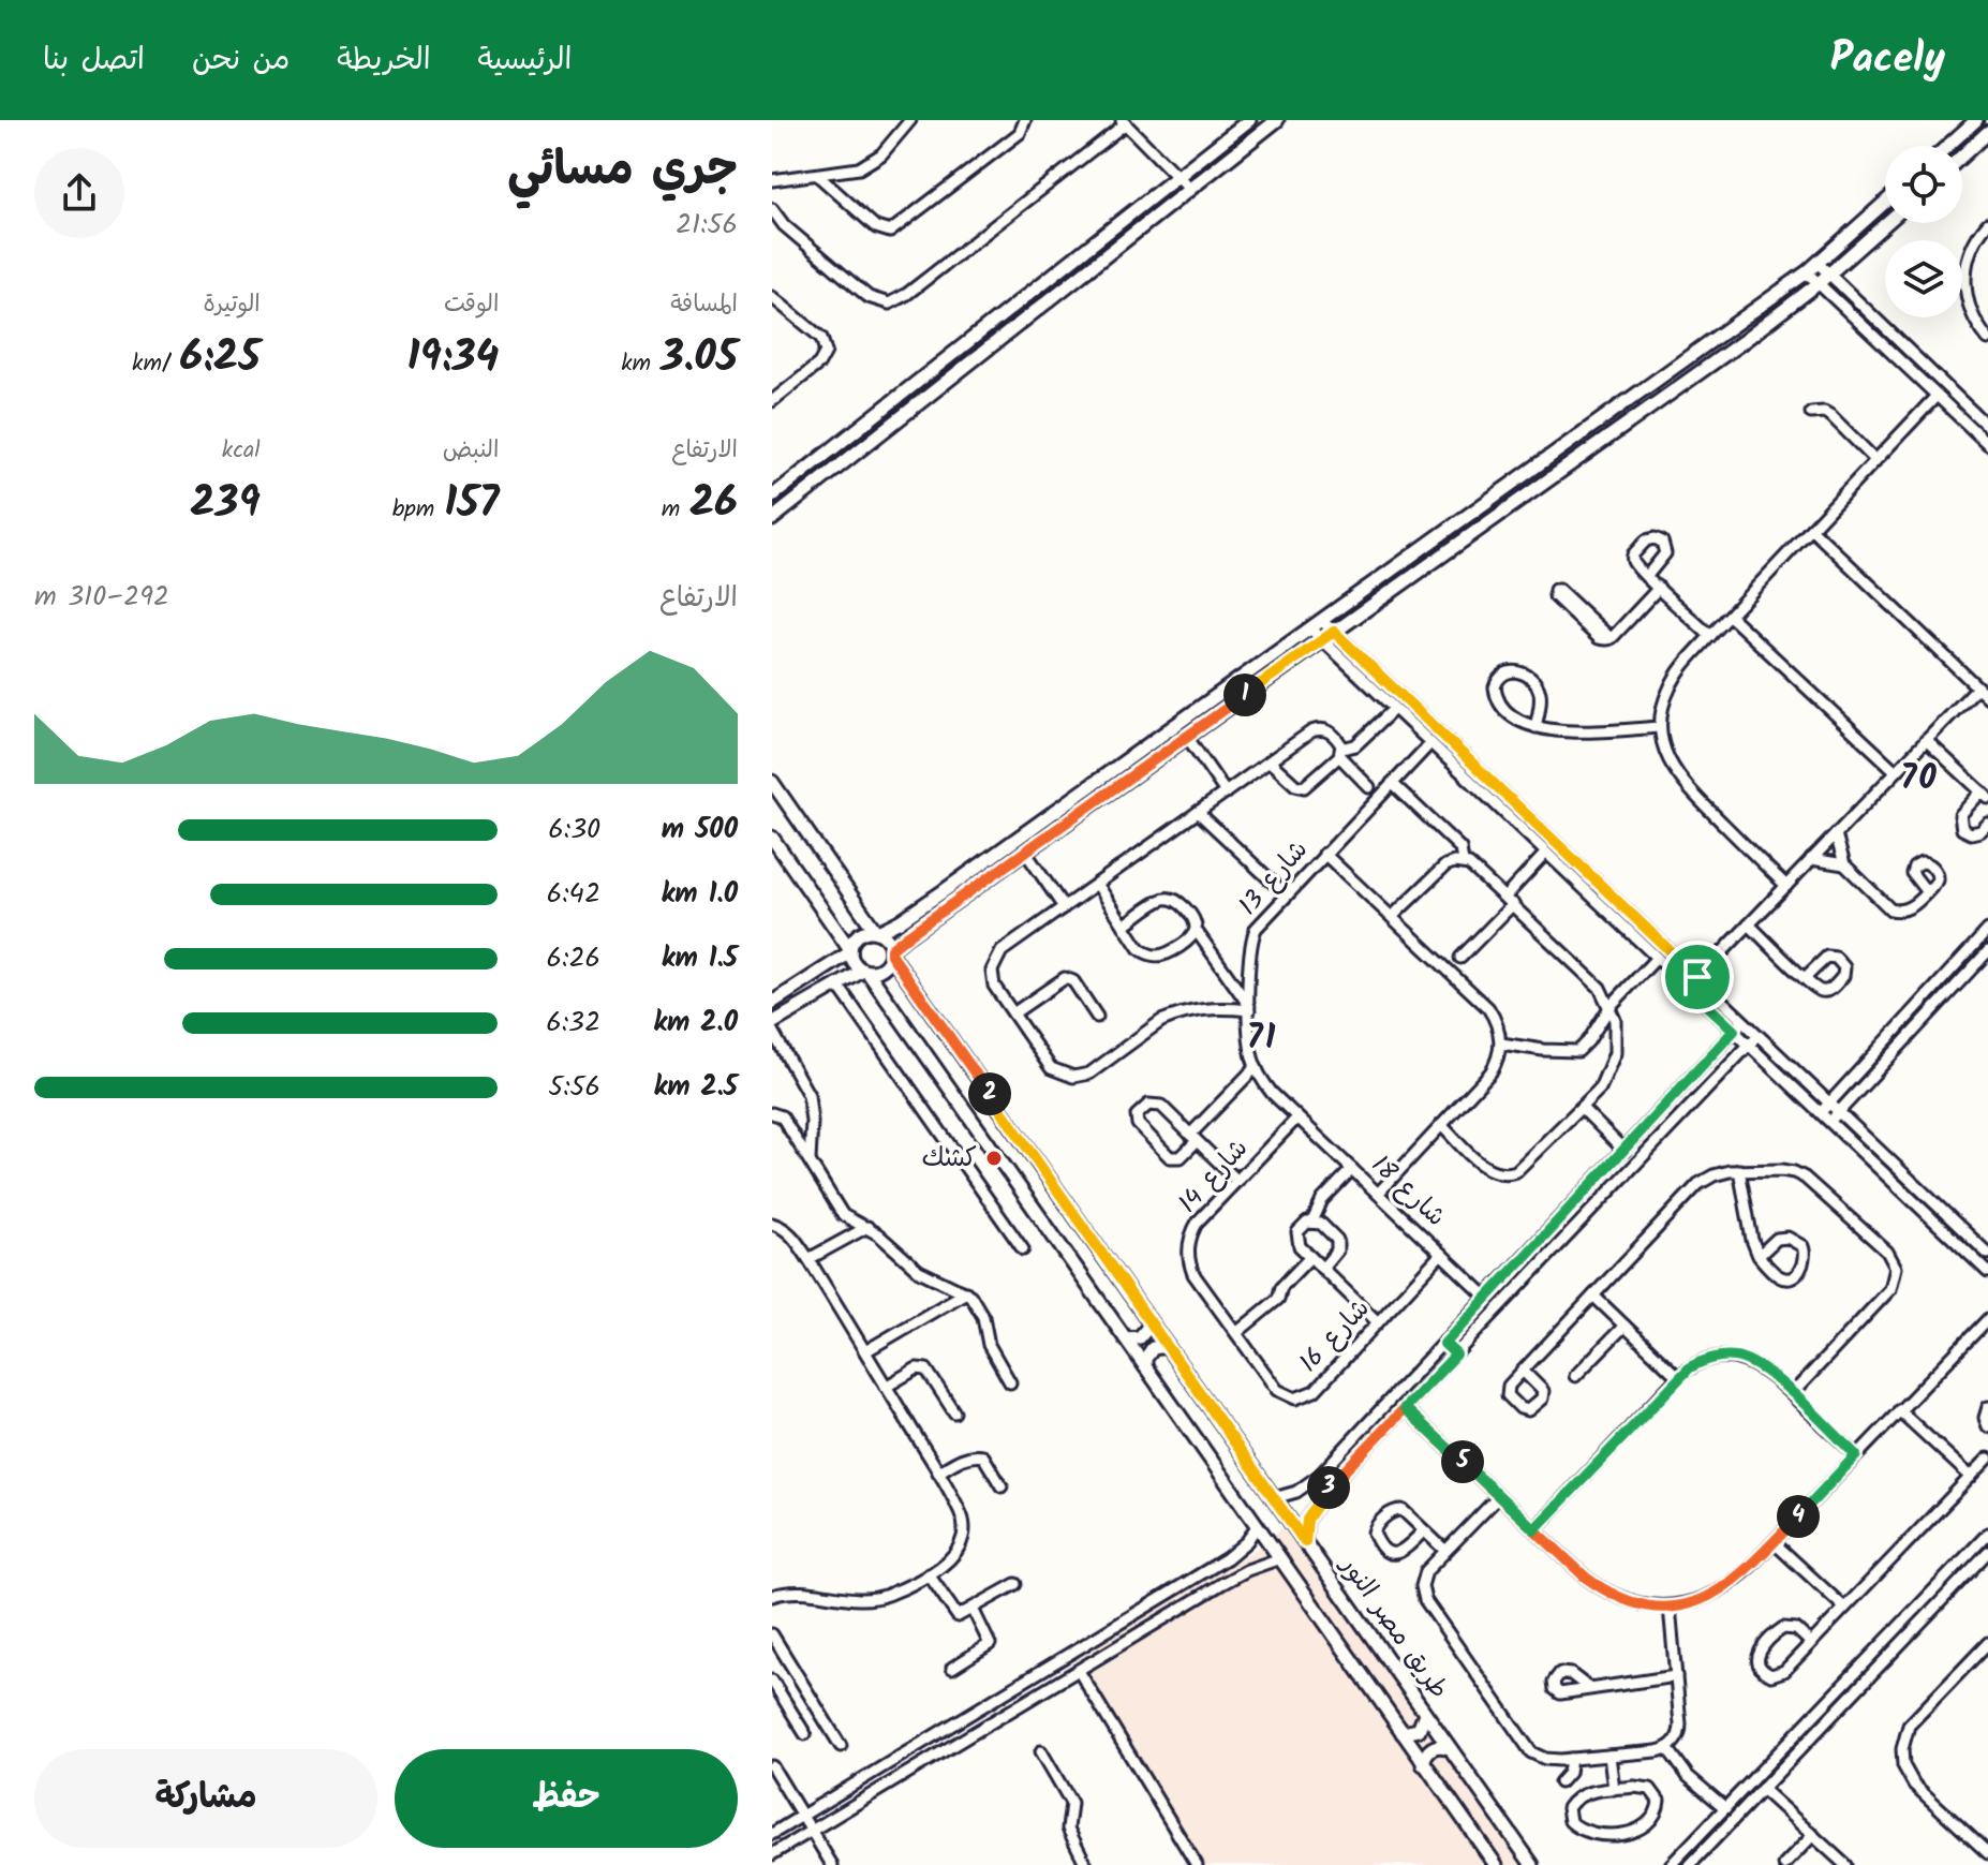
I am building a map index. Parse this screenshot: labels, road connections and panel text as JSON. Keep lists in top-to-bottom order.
{
  "streets": {
    "street": [
      "شارع 13",
      "شارع 14",
      "شارع 18",
      "شارع 16",
      "طريق مصر النور"
    ]
  },
  "crossings": [
    ["شارع 13", "شارع 14"],
    ["شارع 13", "شارع 18"],
    ["شارع 14", "شارع 18"],
    ["شارع 14", "شارع 16"],
    ["شارع 18", "شارع 16"]
  ],
  "districts": ["70", "71"],
  "places": ["كشك"],
  "page": {
    "header": "Pacely",
    "nav": [
      "الرئيسية",
      "الخريطة",
      "من نحن",
      "اتصل بنا"
    ],
    "heading": ["جري مسائي", "21:56"],
    "stats": [
      ["المسافة", "3.05 km"],
      ["الوقت", "19:34"],
      ["الوتيرة", "6:25 /km"],
      ["الارتفاع", "26 m"],
      ["النبض", "157 bpm"],
      ["kcal", "239"]
    ],
    "chart": ["الارتفاع", "292–310 m"],
    "pins": [
      "1",
      "2",
      "5",
      "3",
      "4"
    ],
    "list": [
      {
        "name": "500 m",
        "note": "6:30"
      },
      {
        "name": "1.0 km",
        "note": "6:42"
      },
      {
        "name": "1.5 km",
        "note": "6:26"
      },
      {
        "name": "2.0 km",
        "note": "6:32"
      },
      {
        "name": "2.5 km",
        "note": "5:56"
      }
    ],
    "buttons": ["حفظ", "مشاركة"]
  }
}
